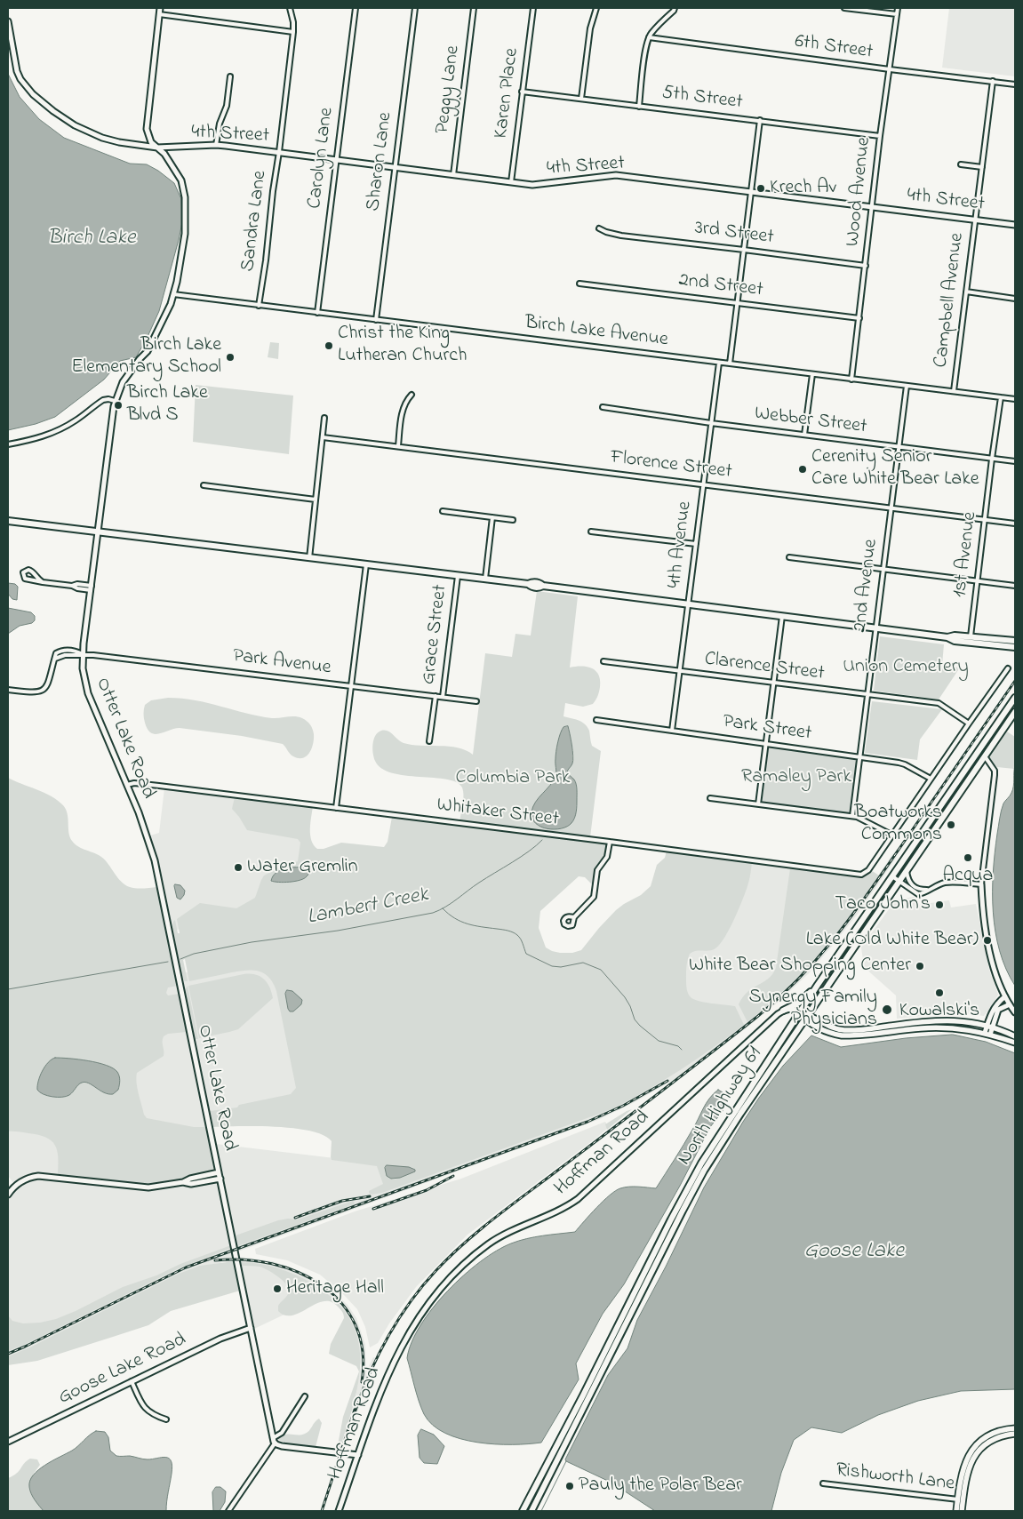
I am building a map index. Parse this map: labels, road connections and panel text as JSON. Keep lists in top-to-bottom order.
{
  "streets": {
    "main road": ["North Highway 61"],
    "street": [
      "6th Street",
      "Peggy Lane",
      "Karen Place",
      "5th Street",
      "4th Street",
      "Carolyn Lane",
      "Sharon Lane",
      "Wood Avenue",
      "Sandra Lane",
      "3rd Street",
      "2nd Street",
      "Campbell Avenue",
      "Birch Lake Avenue",
      "Webber Street",
      "Florence Street",
      "4th Avenue",
      "1st Avenue",
      "2nd Avenue",
      "Grace Street",
      "Park Avenue",
      "Clarence Street",
      "Park Street",
      "Otter Lake Road",
      "Whitaker Street",
      "Hoffman Road",
      "Goose Lake Road",
      "Rishworth Lane"
    ]
  },
  "crossings": [
    ["6th Street", "Wood Avenue"],
    ["6th Street", "Campbell Avenue"],
    ["Peggy Lane", "4th Street"],
    ["Karen Place", "5th Street"],
    ["Karen Place", "4th Street"],
    ["5th Street", "Wood Avenue"],
    ["4th Street", "Carolyn Lane"],
    ["4th Street", "Sharon Lane"],
    ["4th Street", "Wood Avenue"],
    ["4th Street", "Sandra Lane"],
    ["4th Street", "Campbell Avenue"],
    ["4th Street", "Otter Lake Road"],
    ["Carolyn Lane", "Birch Lake Avenue"],
    ["Sharon Lane", "Birch Lake Avenue"],
    ["Wood Avenue", "3rd Street"],
    ["Wood Avenue", "2nd Street"],
    ["Wood Avenue", "Birch Lake Avenue"],
    ["Sandra Lane", "Birch Lake Avenue"],
    ["Campbell Avenue", "Birch Lake Avenue"],
    ["Birch Lake Avenue", "4th Avenue"],
    ["Birch Lake Avenue", "1st Avenue"],
    ["Birch Lake Avenue", "2nd Avenue"],
    ["Birch Lake Avenue", "Otter Lake Road"],
    ["Webber Street", "4th Avenue"],
    ["Webber Street", "1st Avenue"],
    ["Webber Street", "2nd Avenue"],
    ["Florence Street", "4th Avenue"],
    ["Florence Street", "1st Avenue"],
    ["Florence Street", "2nd Avenue"],
    ["4th Avenue", "Clarence Street"],
    ["4th Avenue", "Park Street"],
    ["2nd Avenue", "Clarence Street"],
    ["2nd Avenue", "Park Street"],
    ["Grace Street", "Park Avenue"],
    ["Park Avenue", "Otter Lake Road"],
    ["Otter Lake Road", "Whitaker Street"],
    ["Otter Lake Road", "Goose Lake Road"]
  ],
  "water": ["Birch Lake", "Lambert Creek", "Goose Lake"],
  "parks": ["Union Cemetery", "Ramaley Park", "Columbia Park"],
  "places": [
    "Krech Av",
    "Christ the King Lutheran Church",
    "Birch Lake Elementary School",
    "Birch Lake Blvd S",
    "Cerenity Senior Care White Bear Lake",
    "Boatworks Commons",
    "Acqua",
    "Water Gremlin",
    "Taco John's",
    "Lake (Old White Bear)",
    "White Bear Shopping Center",
    "Kowalski's",
    "Synergy Family Physicians",
    "Heritage Hall",
    "Pauly the Polar Bear"
  ]
}
